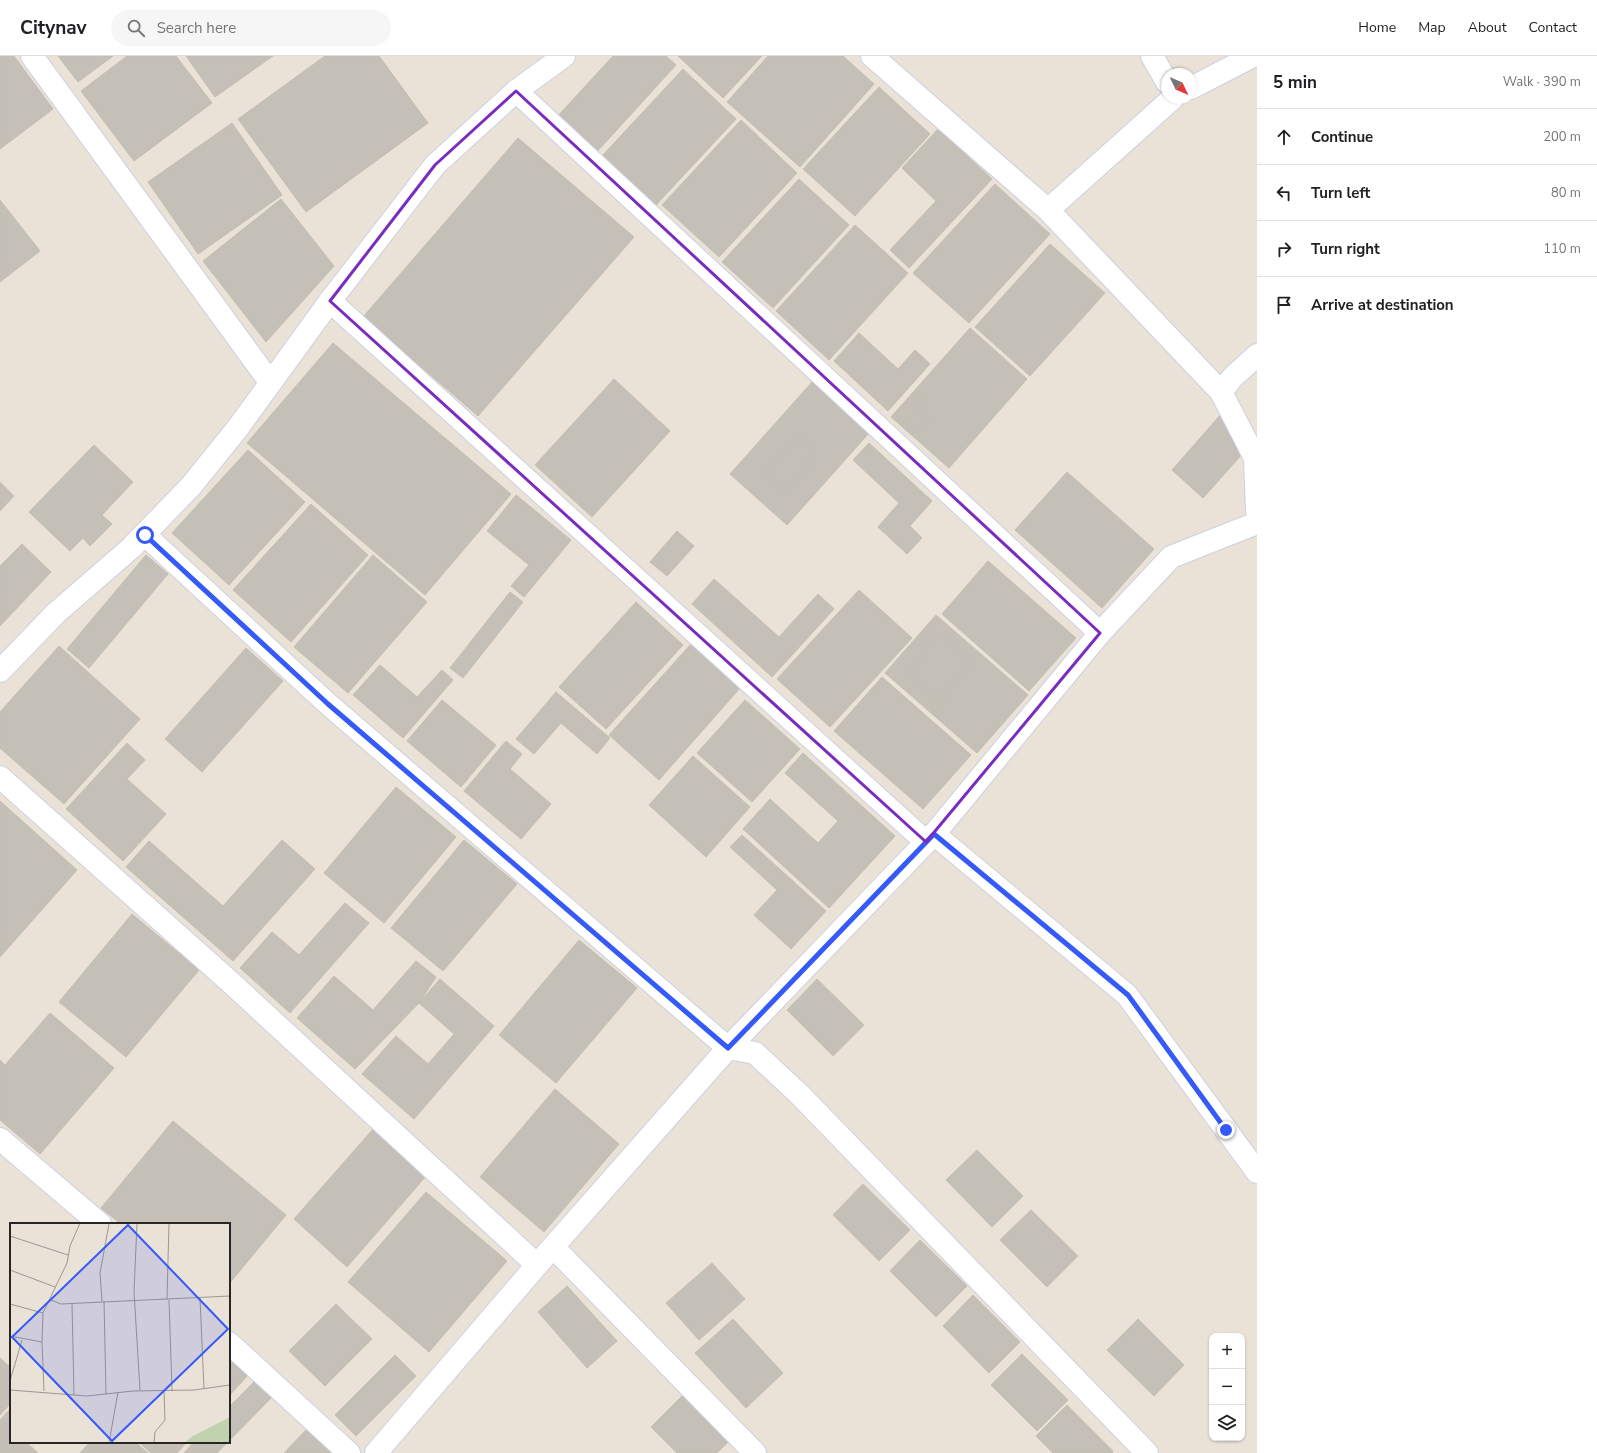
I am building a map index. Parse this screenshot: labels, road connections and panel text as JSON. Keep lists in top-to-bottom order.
{
  "north": "bottom right",
  "page": {
    "header": "Citynav",
    "search": "Search here",
    "nav": [
      "Home",
      "Map",
      "About",
      "Contact"
    ],
    "heading": ["5 min", "Walk · 390 m"],
    "list": [
      ["Continue", "200 m"],
      ["Turn left", "80 m"],
      ["Turn right", "110 m"],
      "Arrive at destination"
    ],
    "map_buttons": ["+", "−"]
  }
}
